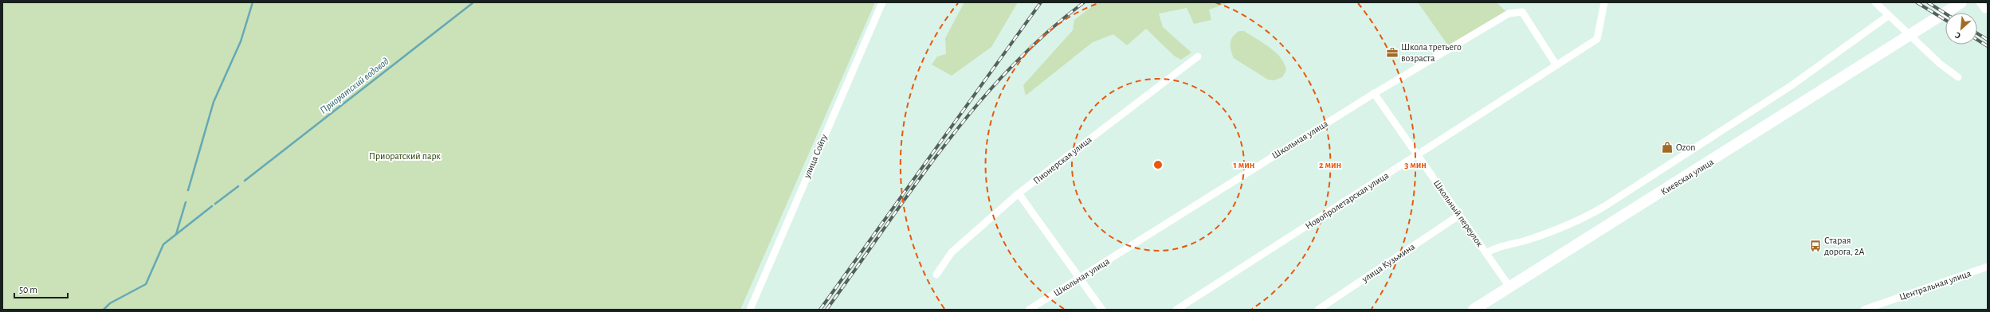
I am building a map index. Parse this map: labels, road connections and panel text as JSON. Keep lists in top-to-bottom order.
{
  "streets": {
    "main road": ["Киевская улица"],
    "street": [
      "Школьная улица",
      "улица Сойту",
      "Пионерская улица",
      "Новопролетарская улица",
      "Школьный переулок",
      "улица Кузьмина",
      "Центральная улица"
    ]
  },
  "crossings": [
    ["Школьная улица", "Новопролетарская улица"],
    ["Школьная улица", "Школьный переулок"],
    ["Киевская улица", "Школьный переулок"],
    ["Новопролетарская улица", "Школьный переулок"],
    ["Школьный переулок", "улица Кузьмина"]
  ],
  "water": ["Приоратский водовод"],
  "parks": ["Приоратский парк"],
  "places": {
    "office": ["Школа третьего возраста"],
    "shop": ["Ozon"],
    "bus stop": ["Старая дорога, 2А"]
  },
  "scale_bar": "50 m",
  "north": "bottom left",
  "rings": ["1 мин", "2 мин", "3 мин"]
}
